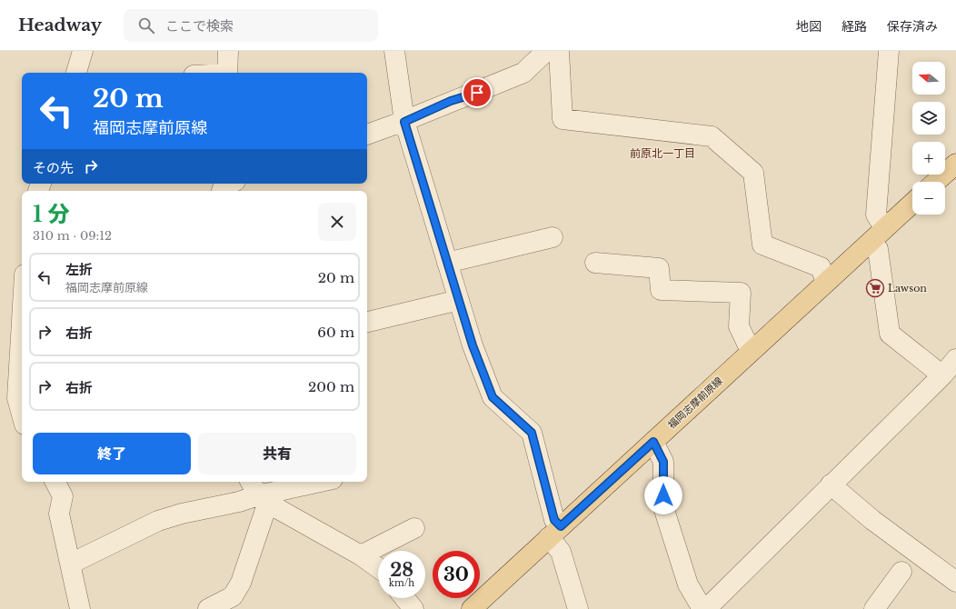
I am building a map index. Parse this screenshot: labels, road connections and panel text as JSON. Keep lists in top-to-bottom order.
{
  "streets": {
    "main road": ["福岡志摩前原線"]
  },
  "districts": ["前原北一丁目"],
  "places": {
    "supermarket": ["Lawson"]
  },
  "north": "left",
  "page": {
    "header": "Headway",
    "search": "ここで検索",
    "nav": ["地図", "経路", "保存済み"],
    "map_buttons": ["+", "−"],
    "turn": ["20 m", "福岡志摩前原線"],
    "then": "その先",
    "heading": ["1 分", "310 m · 09:12"],
    "list": [
      {
        "name": "左折",
        "note": "福岡志摩前原線",
        "value": "20 m"
      },
      {
        "name": "右折",
        "value": "60 m"
      },
      {
        "name": "右折",
        "value": "200 m"
      }
    ],
    "buttons": ["終了", "共有"],
    "speed": "28 km/h",
    "limit": "30"
  }
}
